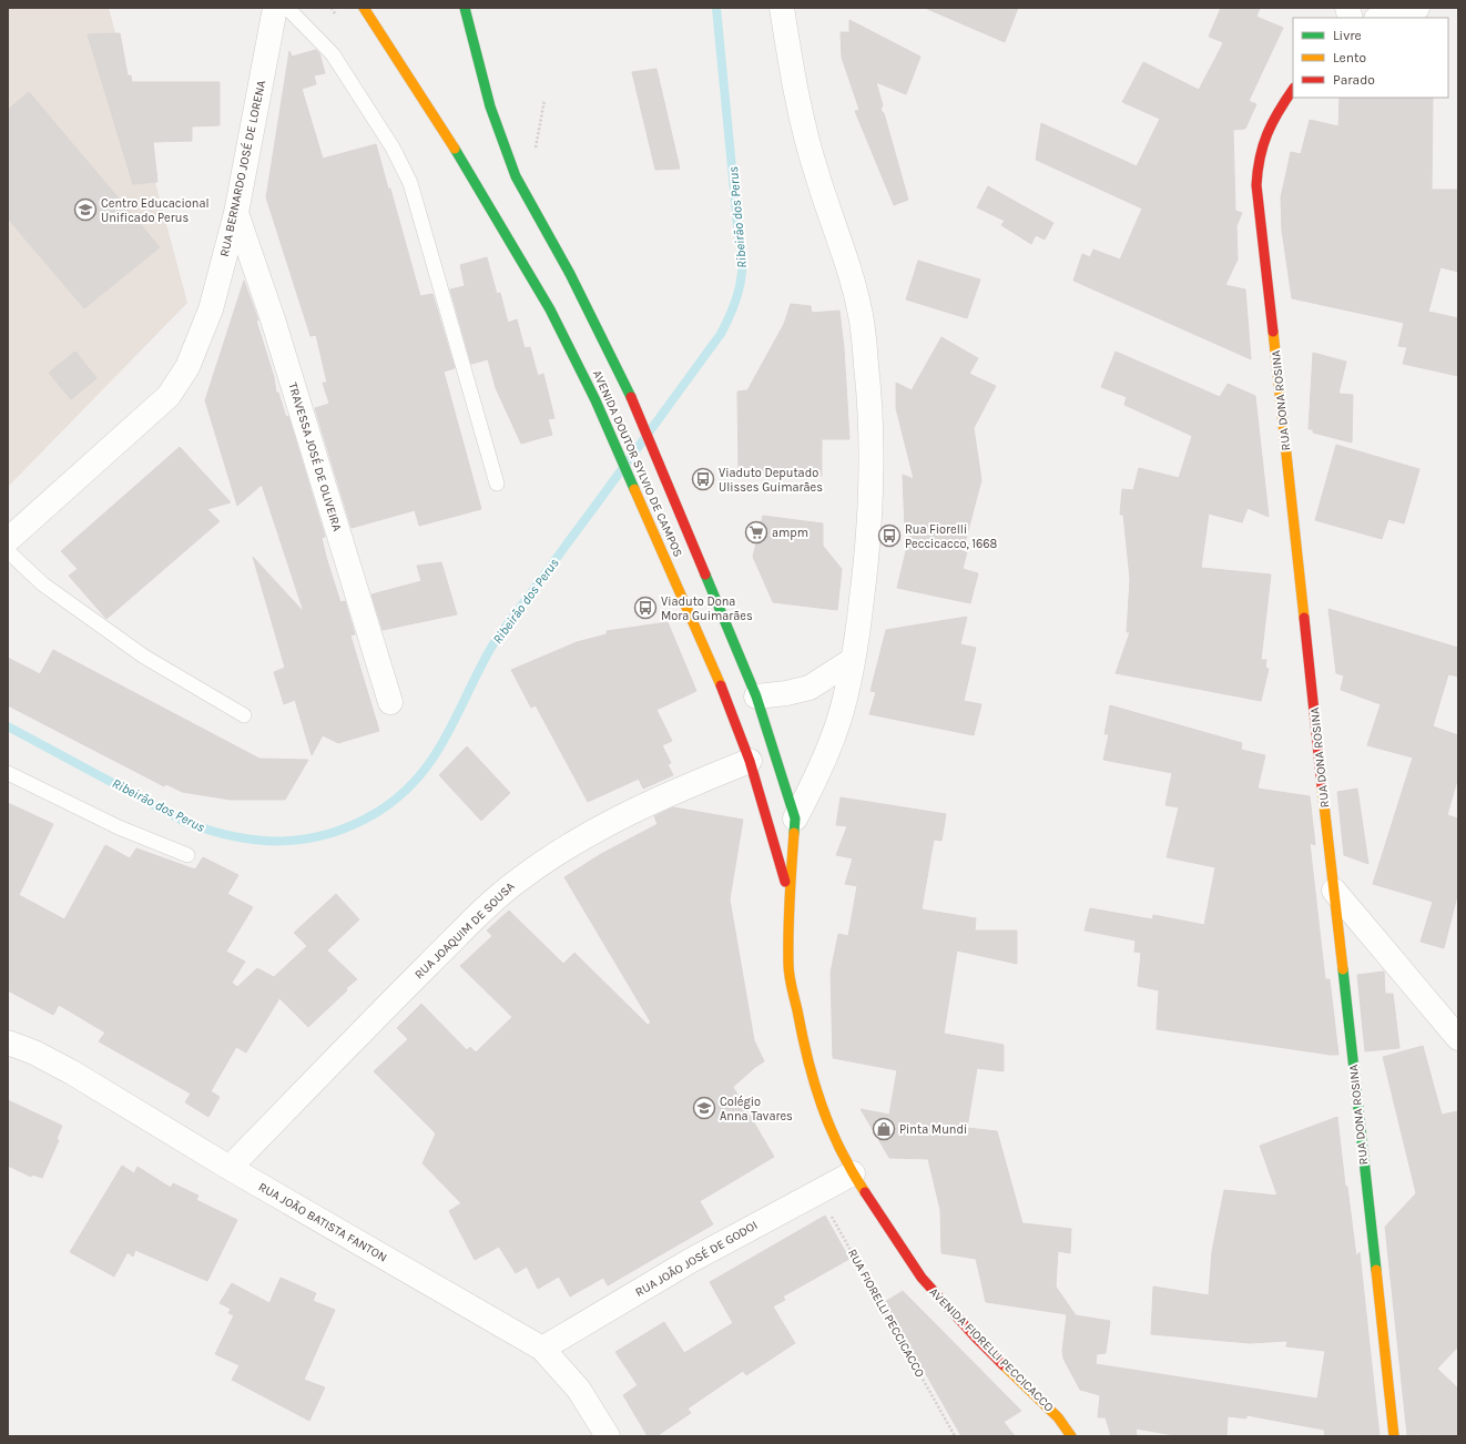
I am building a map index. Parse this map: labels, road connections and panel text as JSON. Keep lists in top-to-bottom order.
{
  "streets": {
    "main road": ["RUA DONA ROSINA", "AVENIDA DOUTOR SYLVIO DE CAMPOS", "AVENIDA FIORELLI PECCICACCO"],
    "street": [
      "RUA BERNARDO JOSÉ DE LORENA",
      "TRAVESSA JOSÉ DE OLIVEIRA",
      "RUA JOAQUIM DE SOUSA",
      "RUA JOÃO BATISTA FANTON",
      "RUA JOÃO JOSÉ DE GODOI"
    ],
    "path": ["RUA FIORELLI PECCICACCO"]
  },
  "crossings": [
    ["RUA BERNARDO JOSÉ DE LORENA", "TRAVESSA JOSÉ DE OLIVEIRA"],
    ["AVENIDA DOUTOR SYLVIO DE CAMPOS", "RUA JOAQUIM DE SOUSA"],
    ["AVENIDA DOUTOR SYLVIO DE CAMPOS", "AVENIDA FIORELLI PECCICACCO"],
    ["RUA JOAQUIM DE SOUSA", "RUA JOÃO BATISTA FANTON"],
    ["RUA JOAQUIM DE SOUSA", "AVENIDA FIORELLI PECCICACCO"],
    ["RUA JOÃO BATISTA FANTON", "RUA JOÃO JOSÉ DE GODOI"],
    ["RUA JOÃO JOSÉ DE GODOI", "RUA FIORELLI PECCICACCO"],
    ["RUA JOÃO JOSÉ DE GODOI", "AVENIDA FIORELLI PECCICACCO"]
  ],
  "water": ["Ribeirão dos Perus"],
  "places": {
    "school or university": ["Centro Educacional Unificado Perus", "Colégio Anna Tavares"],
    "bus stop": ["Viaduto Deputado Ulisses Guimarães", "Rua Fiorelli Peccicacco, 1668", "Viaduto Dona Mora Guimarães"],
    "supermarket": ["ampm"],
    "shop": ["Pinta Mundi"]
  },
  "legend": ["Livre", "Lento", "Parado"]
}
